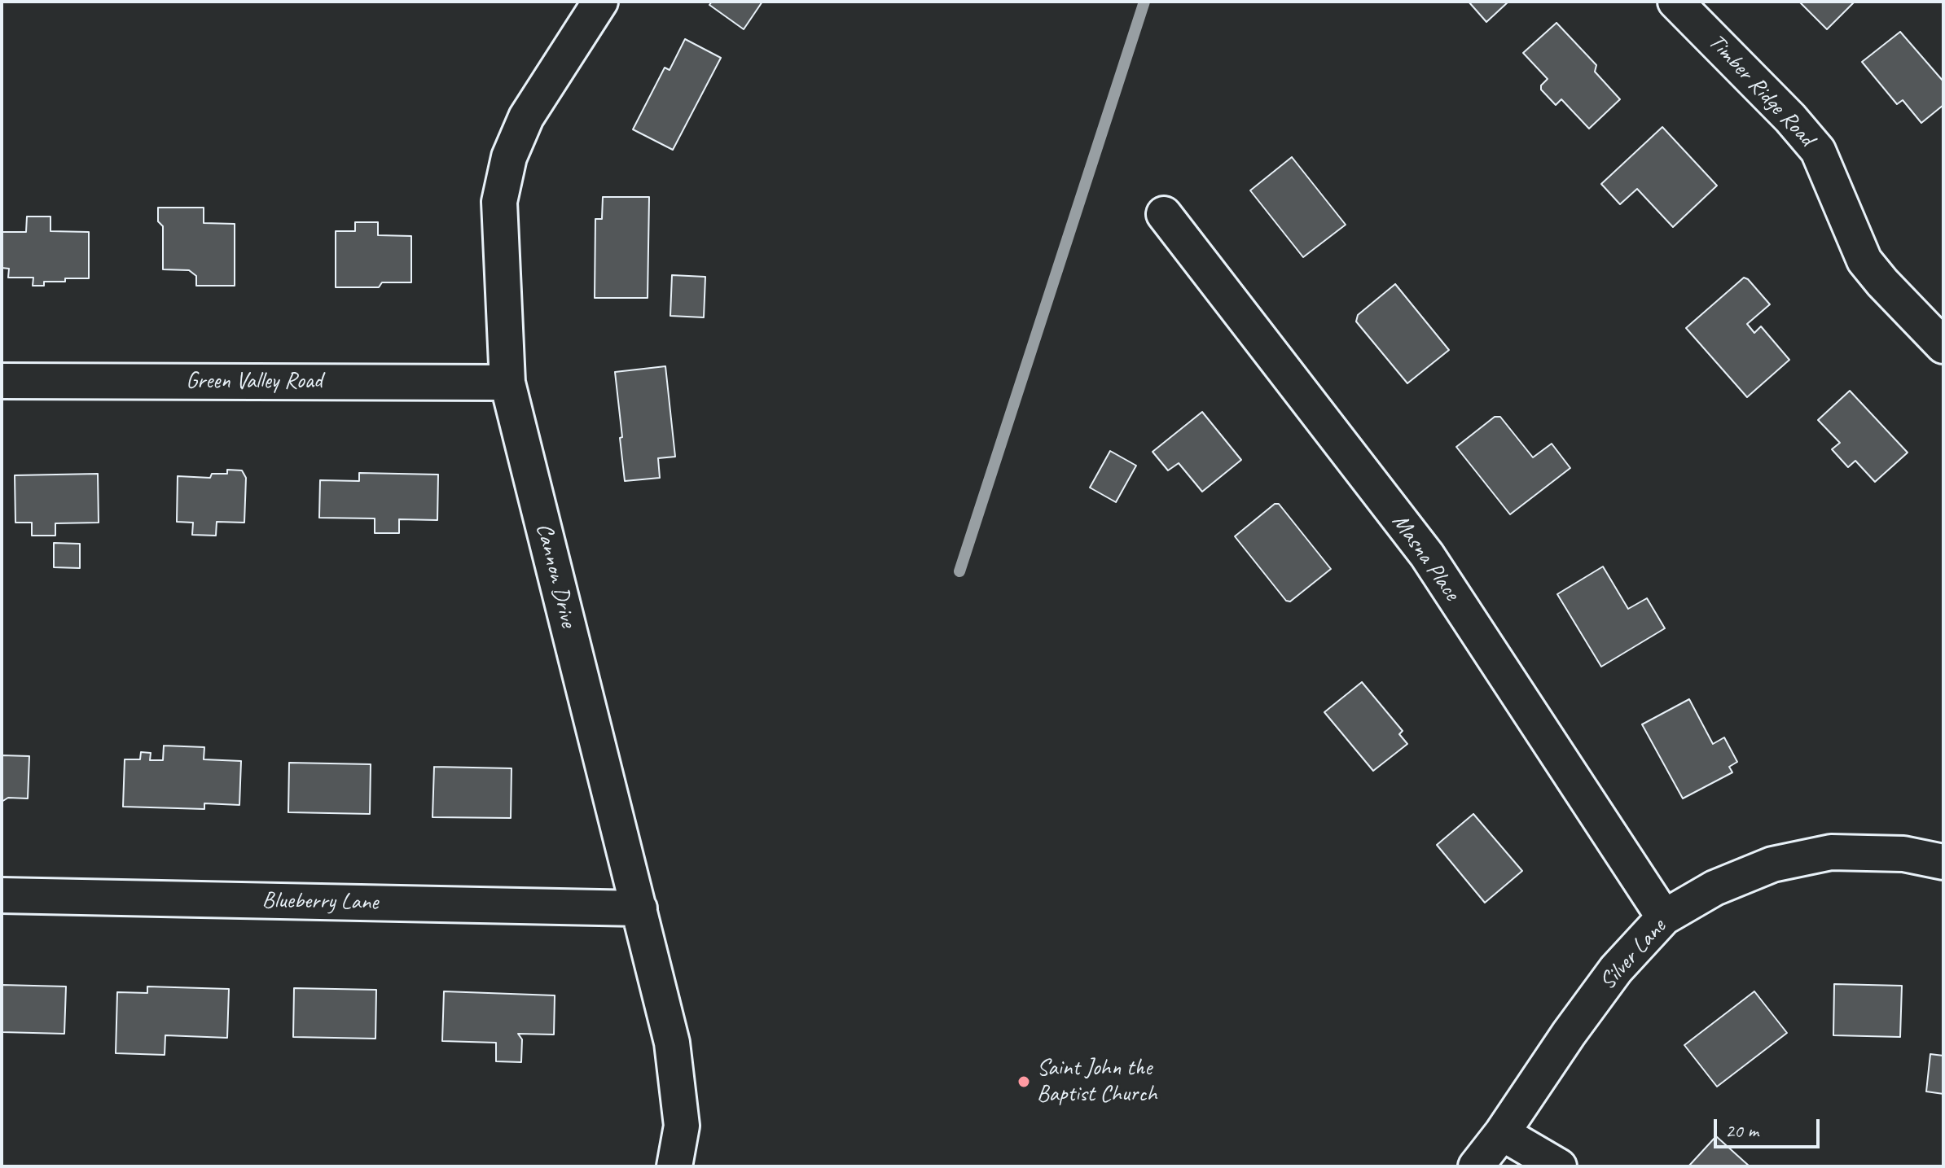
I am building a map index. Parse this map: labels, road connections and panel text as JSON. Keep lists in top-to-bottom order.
{
  "streets": {
    "street": [
      "Timber Ridge Road",
      "Green Valley Road",
      "Masna Place",
      "Cannon Drive",
      "Blueberry Lane",
      "Silver Lane"
    ]
  },
  "crossings": [
    ["Green Valley Road", "Cannon Drive"],
    ["Masna Place", "Silver Lane"],
    ["Cannon Drive", "Blueberry Lane"]
  ],
  "places": ["Saint John the Baptist Church"],
  "scale_bar": "20 m"
}
